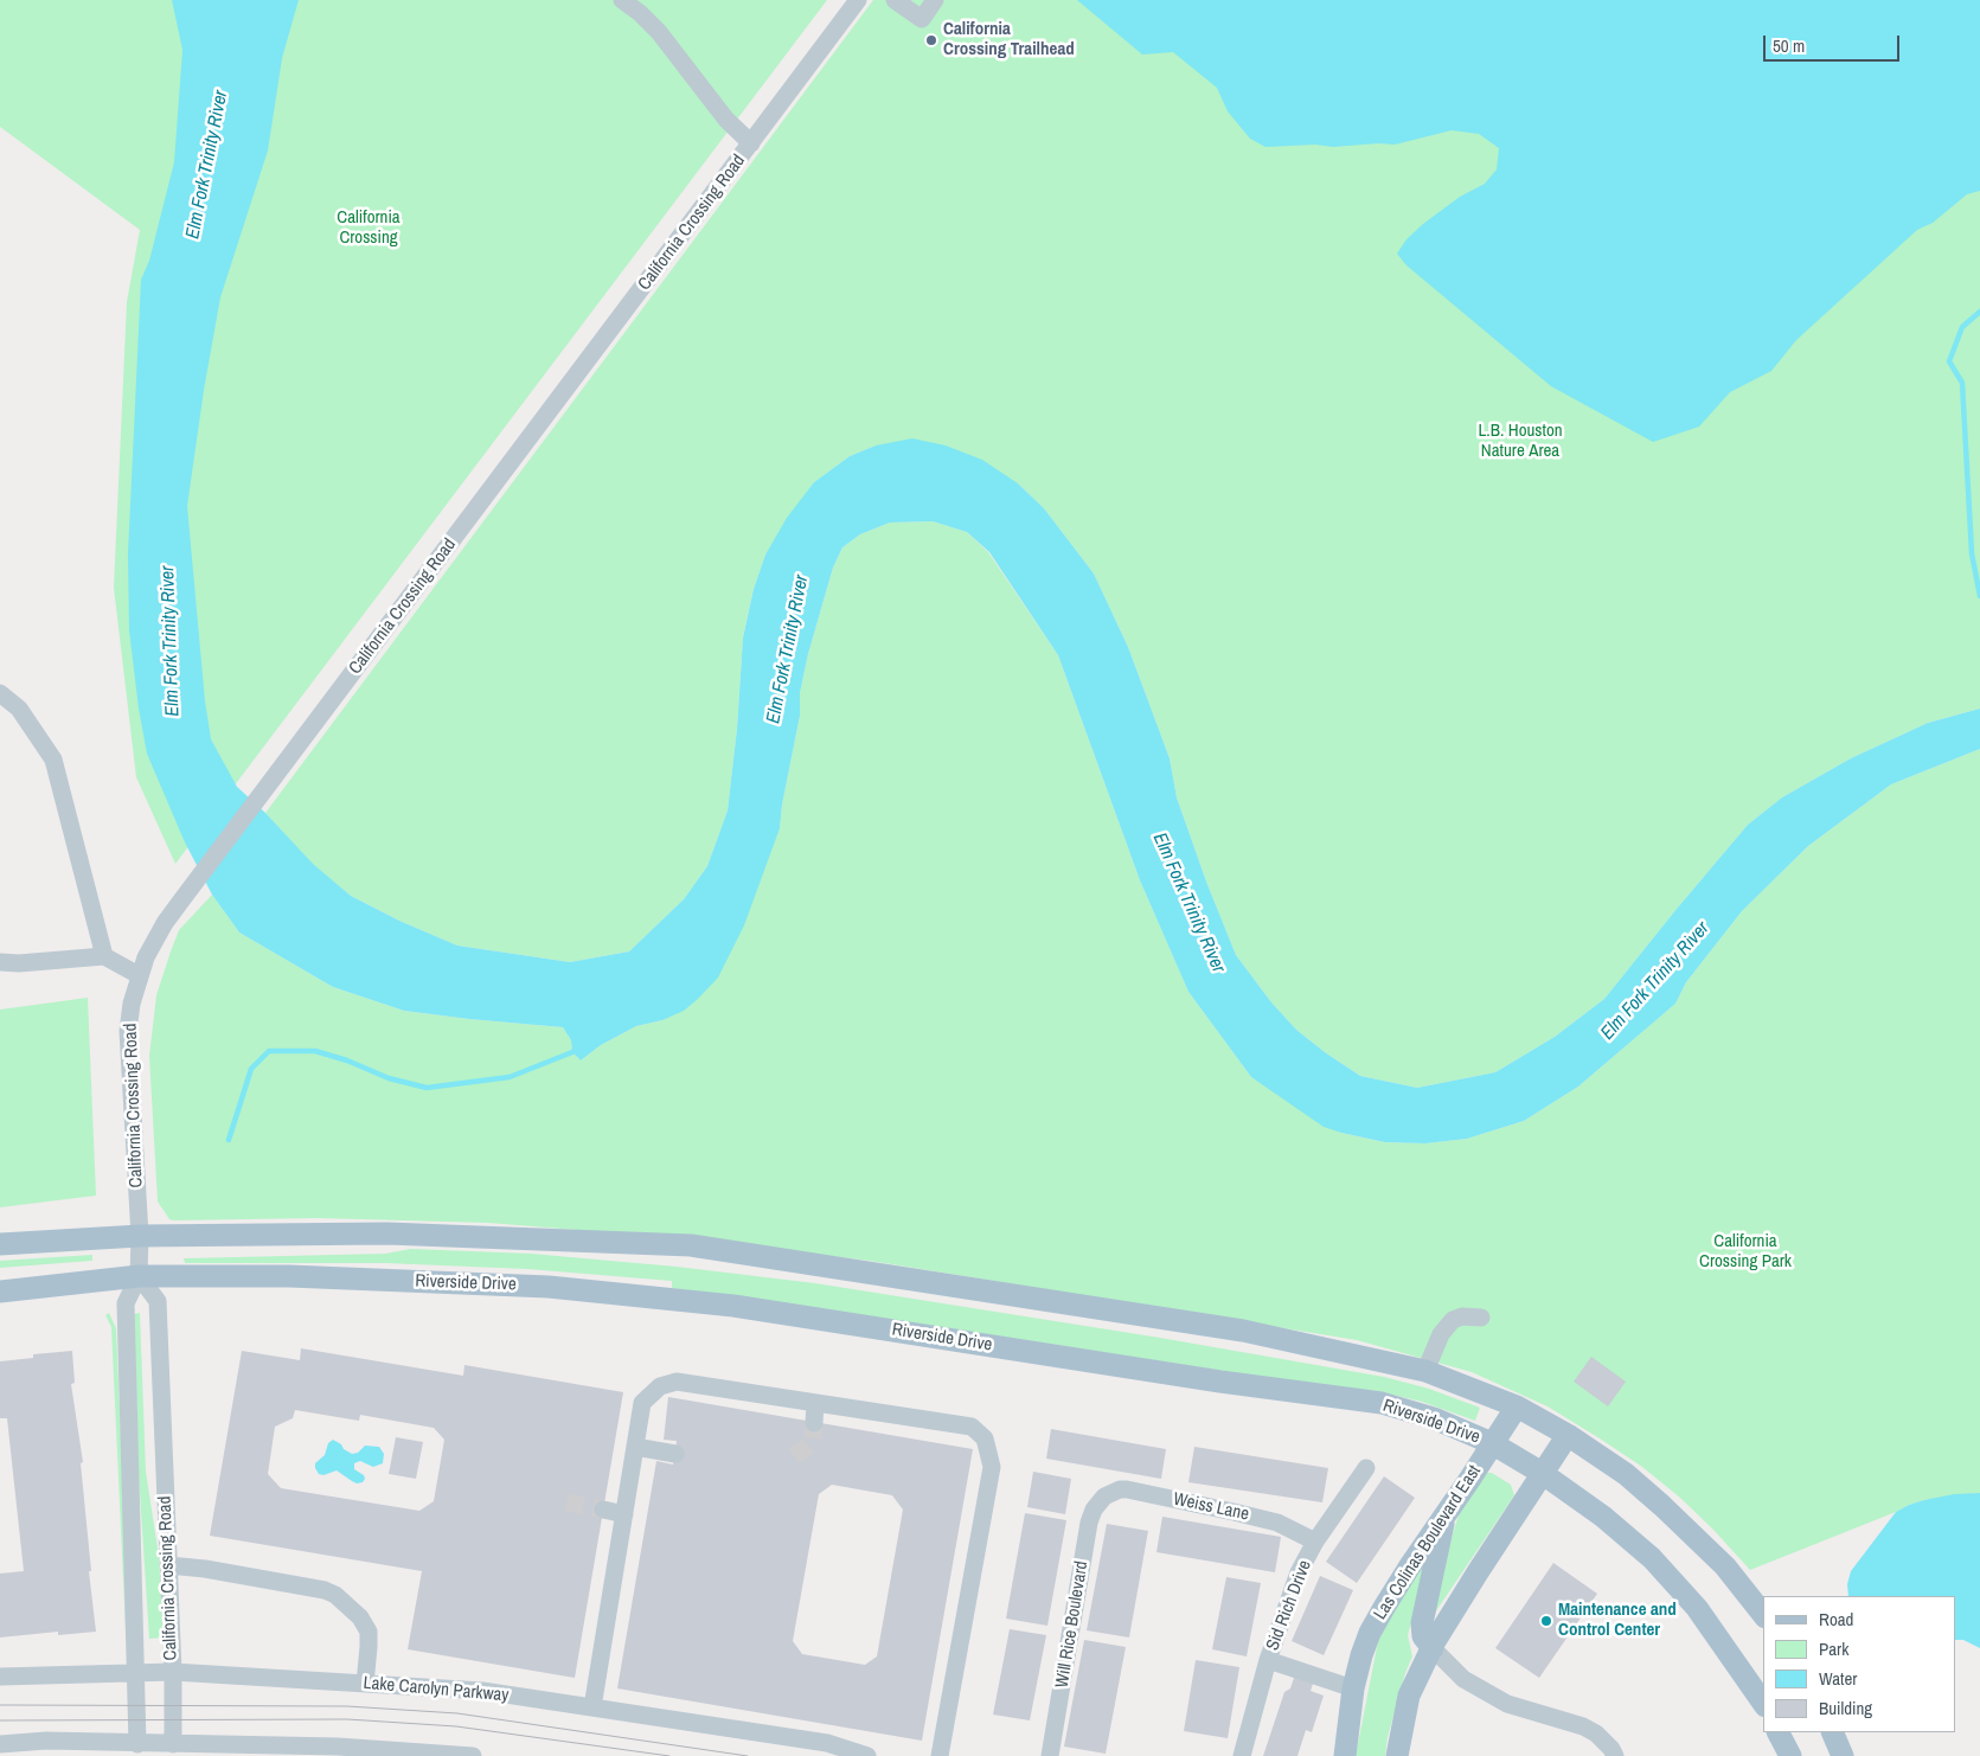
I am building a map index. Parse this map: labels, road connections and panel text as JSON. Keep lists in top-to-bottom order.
{
  "streets": {
    "main road": ["Riverside Drive", "Las Colinas Boulevard East"],
    "street": [
      "California Crossing Road",
      "Weiss Lane",
      "Sid Rich Drive",
      "Will Rice Boulevard",
      "Lake Carolyn Parkway"
    ]
  },
  "crossings": [
    ["California Crossing Road", "Riverside Drive"],
    ["California Crossing Road", "Lake Carolyn Parkway"],
    ["Riverside Drive", "Las Colinas Boulevard East"],
    ["Weiss Lane", "Sid Rich Drive"],
    ["Weiss Lane", "Will Rice Boulevard"]
  ],
  "water": ["Elm Fork Trinity River"],
  "parks": ["California Crossing", "L.B. Houston Nature Area", "California Crossing Park"],
  "places": ["California Crossing Trailhead", "Maintenance and Control Center"],
  "legend": [
    "Road",
    "Park",
    "Water",
    "Building"
  ],
  "scale_bar": "50 m"
}
